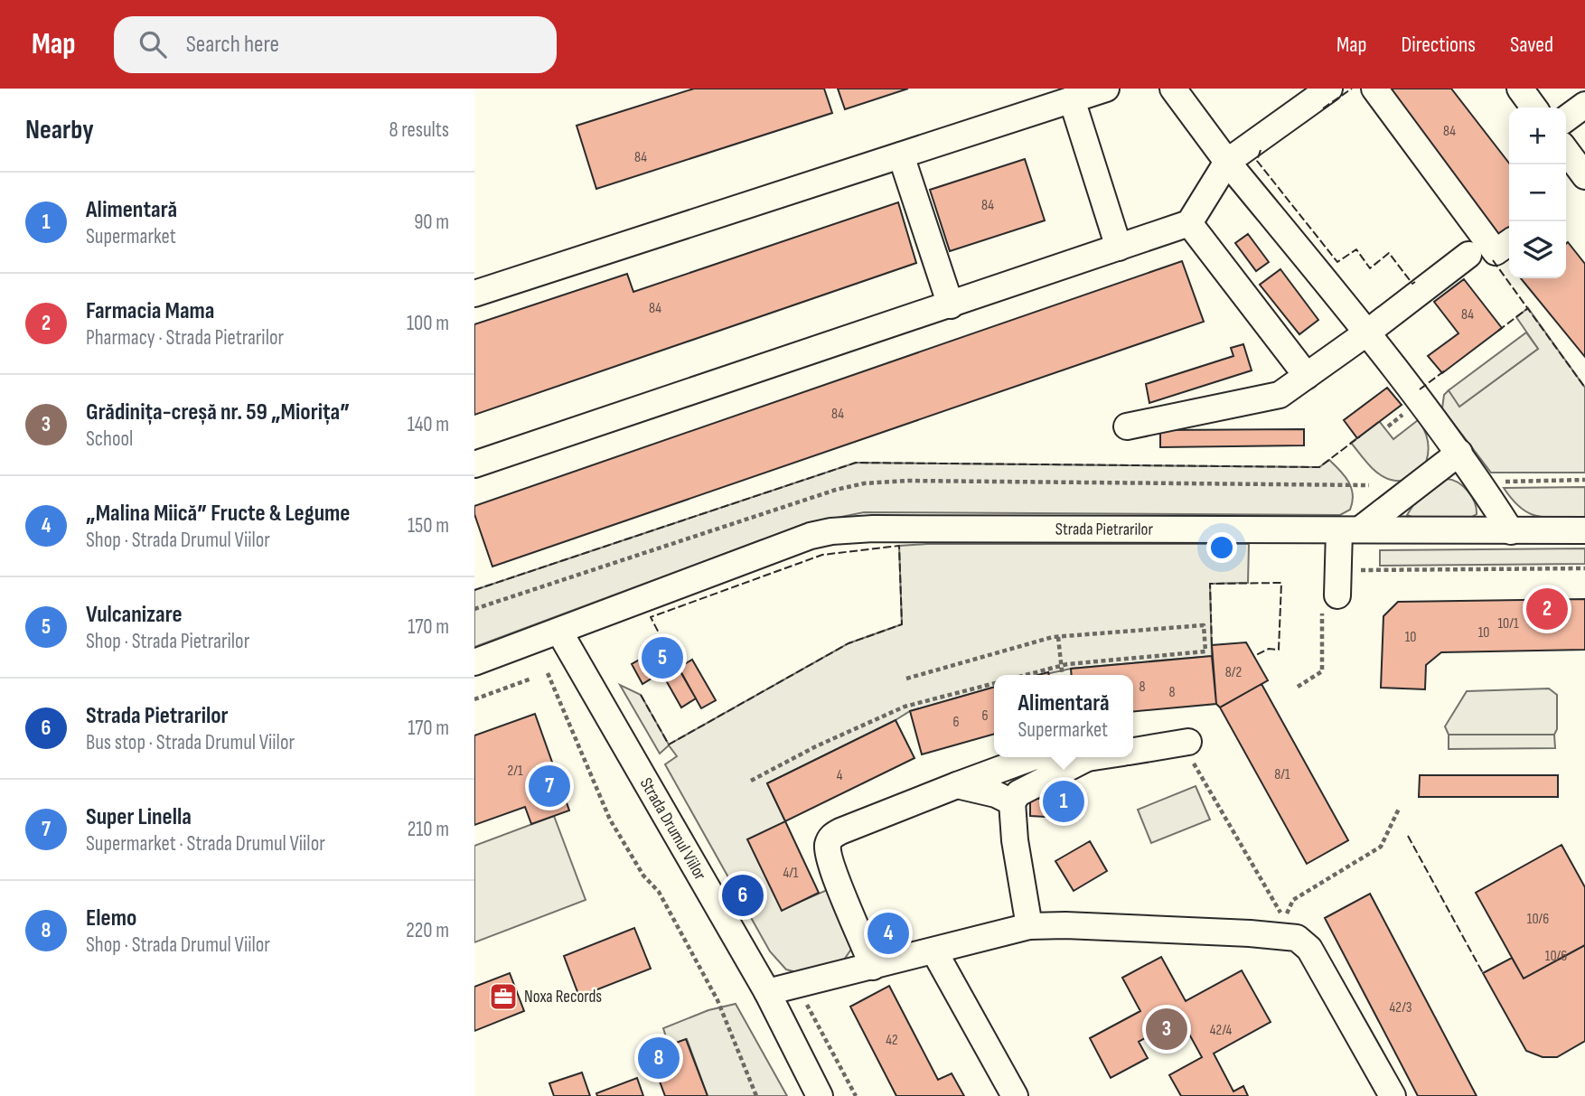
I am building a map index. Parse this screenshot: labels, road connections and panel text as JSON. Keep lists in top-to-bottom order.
{
  "streets": {
    "street": ["Strada Pietrarilor", "Strada Drumul Viilor"]
  },
  "crossings": [
    ["Strada Pietrarilor", "Strada Drumul Viilor"]
  ],
  "places": {
    "office": ["Noxa Records"]
  },
  "house_numbers": [
    "84",
    "84",
    "84",
    "84",
    "84",
    "84",
    "10/1",
    "10",
    "10",
    "8/2",
    "8",
    "8",
    "6",
    "6",
    "2/1",
    "8/1",
    "4",
    "4/1",
    "10/6",
    "10/6",
    "42/3",
    "42/4",
    "42"
  ],
  "page": {
    "header": "Map",
    "search": "Search here",
    "nav": ["Map", "Directions", "Saved"],
    "heading": ["Nearby", "8 results"],
    "map_buttons": ["+", "−"],
    "list": [
      {
        "mark": "1",
        "name": "Alimentară",
        "note": "Supermarket",
        "value": "90 m"
      },
      {
        "mark": "2",
        "name": "Farmacia Mama",
        "note": "Pharmacy · Strada Pietrarilor",
        "value": "100 m"
      },
      {
        "mark": "3",
        "name": "Grădinița-creșă nr. 59 „Miorița”",
        "note": "School",
        "value": "140 m"
      },
      {
        "mark": "4",
        "name": "„Malina Miică” Fructe & Legume",
        "note": "Shop · Strada Drumul Viilor",
        "value": "150 m"
      },
      {
        "mark": "5",
        "name": "Vulcanizare",
        "note": "Shop · Strada Pietrarilor",
        "value": "170 m"
      },
      {
        "mark": "6",
        "name": "Strada Pietrarilor",
        "note": "Bus stop · Strada Drumul Viilor",
        "value": "170 m"
      },
      {
        "mark": "7",
        "name": "Super Linella",
        "note": "Supermarket · Strada Drumul Viilor",
        "value": "210 m"
      },
      {
        "mark": "8",
        "name": "Elemo",
        "note": "Shop · Strada Drumul Viilor",
        "value": "220 m"
      }
    ],
    "pins": [
      "2",
      "5",
      "7",
      "1",
      "6",
      "4",
      "3",
      "8"
    ],
    "popup": ["Alimentară", "Supermarket"]
  }
}
